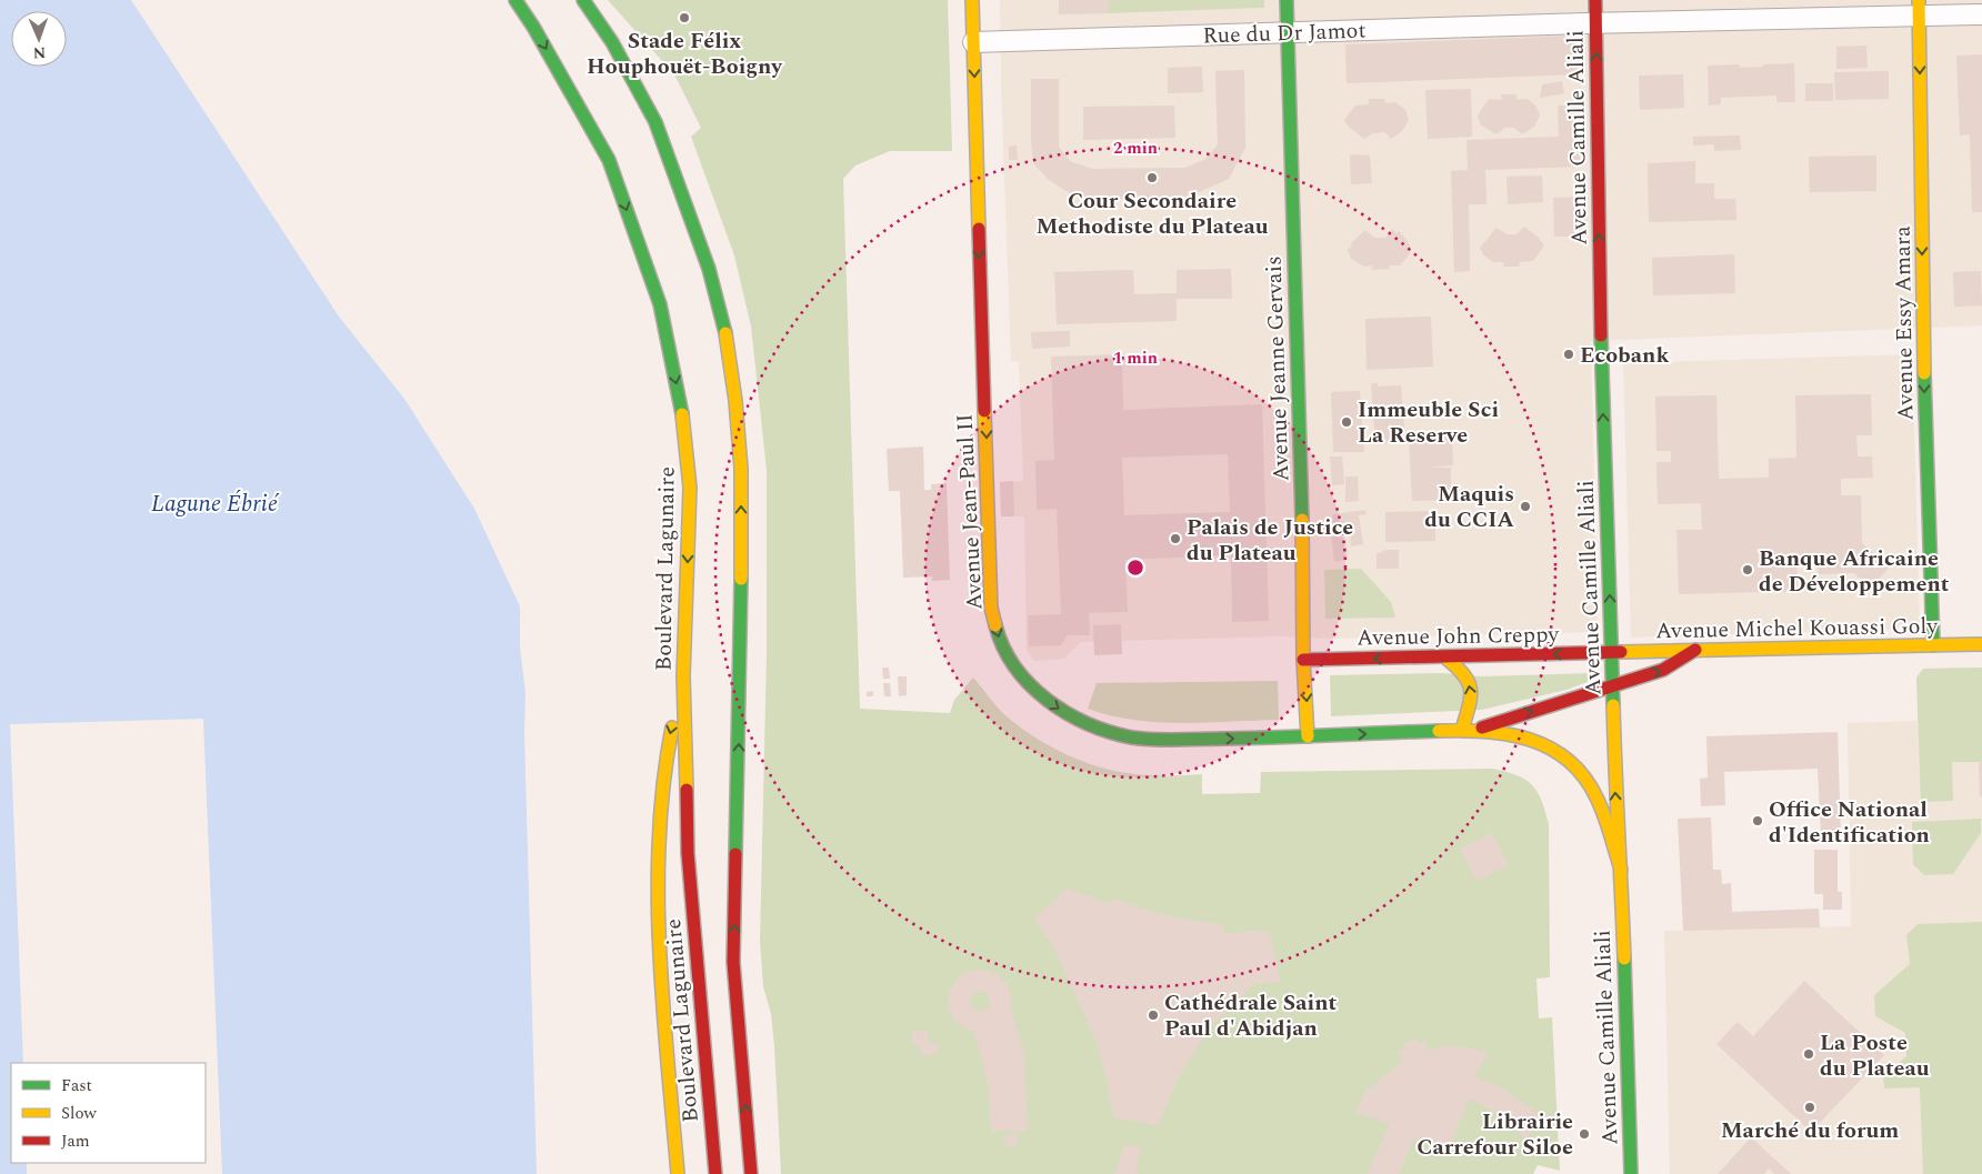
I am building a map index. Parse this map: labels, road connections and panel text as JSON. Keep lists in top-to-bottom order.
{
  "streets": {
    "main road": [
      "Avenue Camille Aliali",
      "Avenue Essy Amara",
      "Avenue Jeanne Gervais",
      "Avenue Jean-Paul II",
      "Boulevard Lagunaire",
      "Avenue Michel Kouassi Goly",
      "Avenue John Creppy"
    ],
    "street": ["Rue du Dr Jamot"]
  },
  "crossings": [
    ["Rue du Dr Jamot", "Avenue Camille Aliali"],
    ["Rue du Dr Jamot", "Avenue Essy Amara"],
    ["Rue du Dr Jamot", "Avenue Jeanne Gervais"],
    ["Rue du Dr Jamot", "Avenue Jean-Paul II"],
    ["Avenue Camille Aliali", "Avenue Jean-Paul II"],
    ["Avenue Camille Aliali", "Avenue Michel Kouassi Goly"],
    ["Avenue Camille Aliali", "Avenue John Creppy"],
    ["Avenue Essy Amara", "Avenue Michel Kouassi Goly"],
    ["Avenue Jeanne Gervais", "Avenue Jean-Paul II"],
    ["Avenue Jeanne Gervais", "Avenue John Creppy"],
    ["Avenue Jean-Paul II", "Avenue Michel Kouassi Goly"],
    ["Avenue Michel Kouassi Goly", "Avenue John Creppy"]
  ],
  "one_way": ["Avenue Camille Aliali", "Avenue Essy Amara", "Avenue John Creppy"],
  "water": ["Lagune Ébrié"],
  "places": [
    "Stade Félix Houphouët-Boigny",
    "Cour Secondaire Methodiste du Plateau",
    "Ecobank",
    "Immeuble Sci La Reserve",
    "Maquis du CCIA",
    "Palais de Justice du Plateau",
    "Banque Africaine de Développement",
    "Office National d'Identification",
    "Cathédrale Saint Paul d'Abidjan",
    "La Poste du Plateau",
    "Marché du forum",
    "Librairie Carrefour Siloe"
  ],
  "legend": ["Fast", "Slow", "Jam"],
  "north": "bottom",
  "rings": ["2 min", "1 min"]
}
